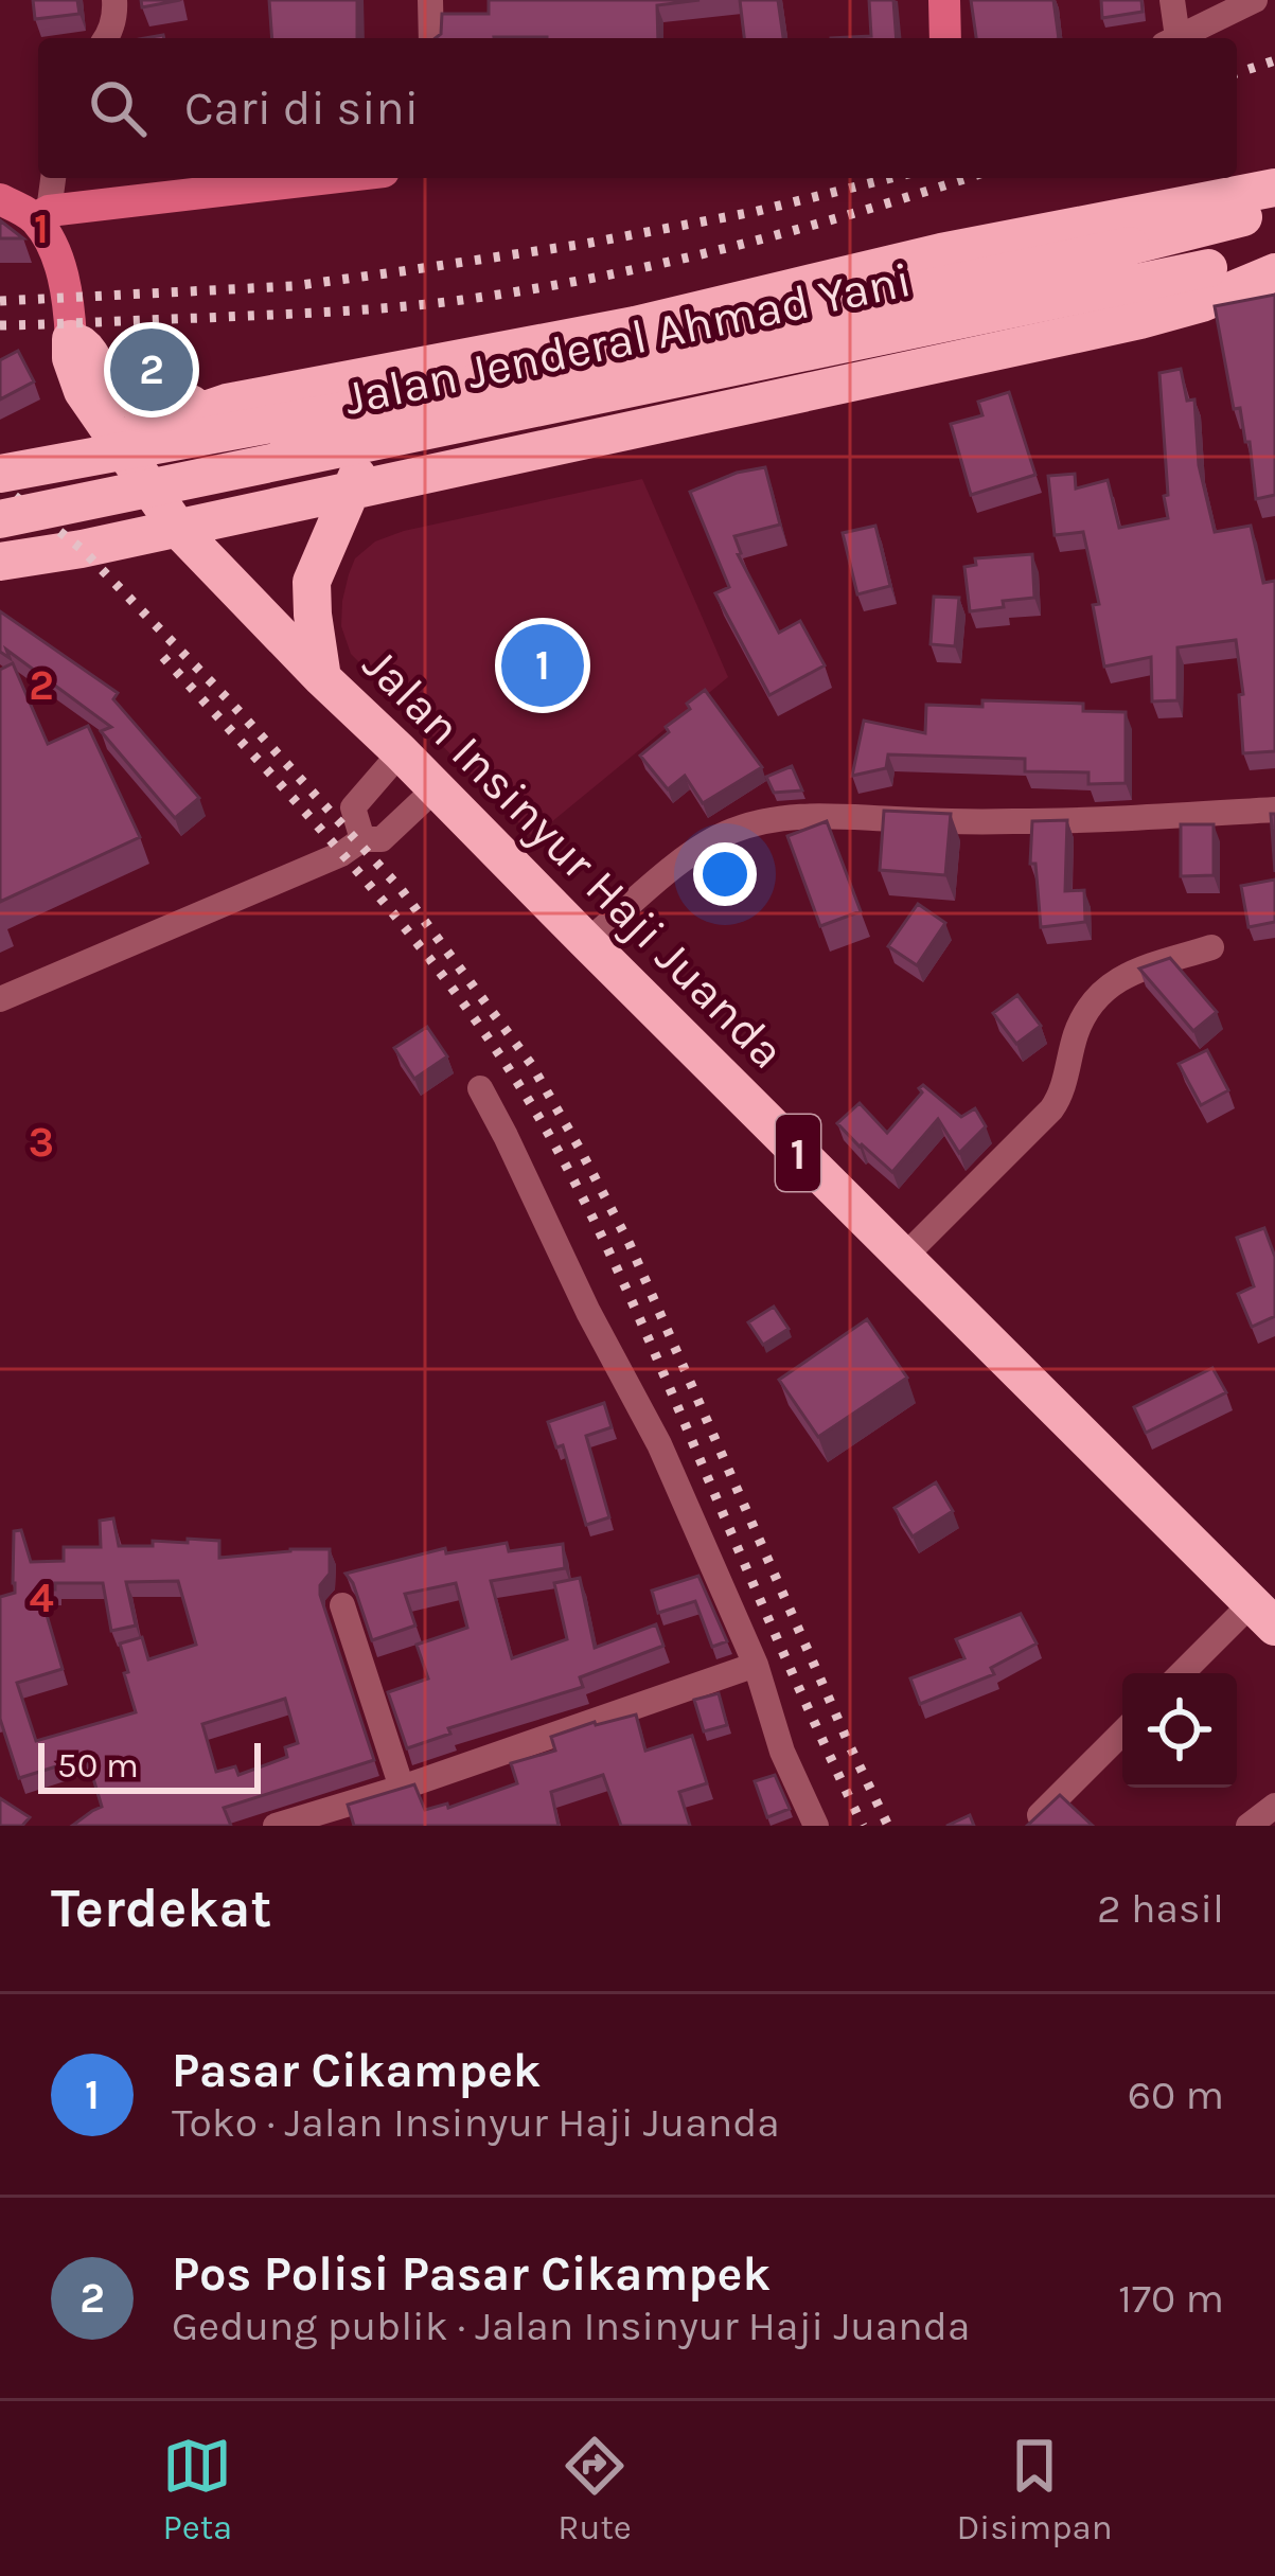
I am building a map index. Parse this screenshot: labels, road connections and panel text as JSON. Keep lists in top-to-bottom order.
{
  "streets": {
    "highway": ["Jalan Jenderal Ahmad Yani", "Jalan Insinyur Haji Juanda", "1"]
  },
  "scale_bar": "50 m",
  "page": {
    "search": "Cari di sini",
    "pins": ["2", "1"],
    "scale": "50 m",
    "heading": ["Terdekat", "2 hasil"],
    "list": [
      {
        "mark": "1",
        "name": "Pasar Cikampek",
        "note": "Toko · Jalan Insinyur Haji Juanda",
        "value": "60 m"
      },
      {
        "mark": "2",
        "name": "Pos Polisi Pasar Cikampek",
        "note": "Gedung publik · Jalan Insinyur Haji Juanda",
        "value": "170 m"
      }
    ],
    "nav": ["Peta", "Rute", "Disimpan"]
  },
  "grid": {
    "rows": [
      "1",
      "2",
      "3",
      "4"
    ]
  }
}
